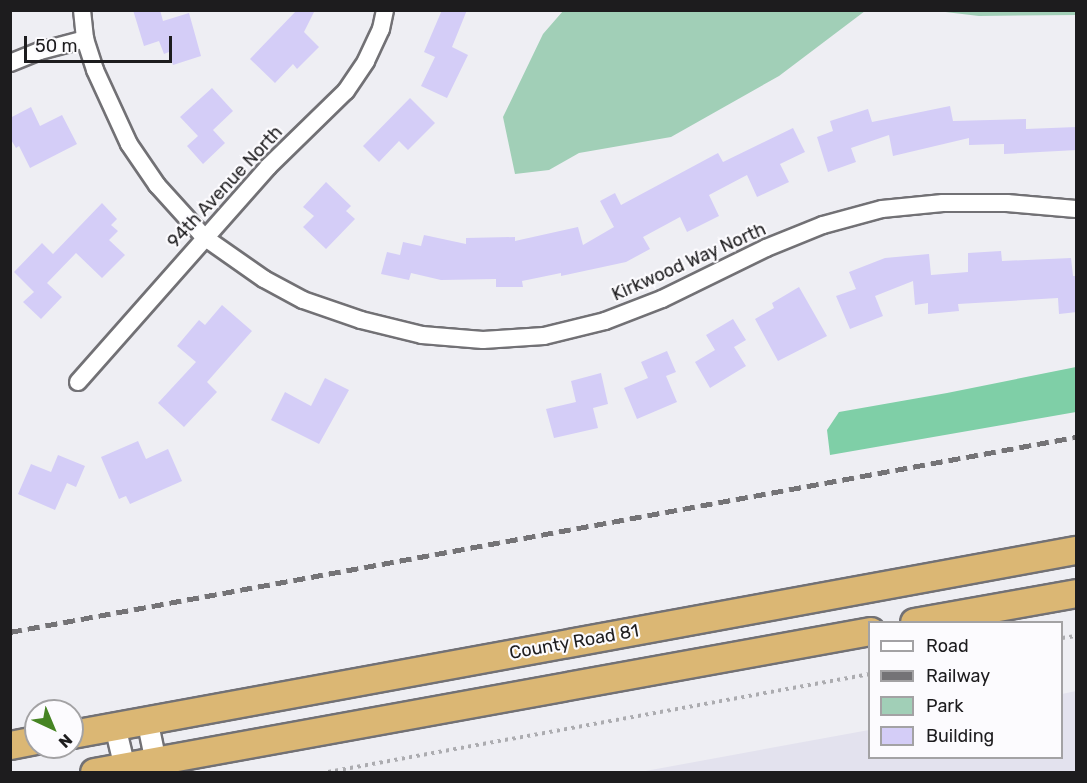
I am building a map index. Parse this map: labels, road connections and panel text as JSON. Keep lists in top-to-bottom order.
{
  "streets": {
    "highway": ["County Road 81"],
    "street": ["94th Avenue North", "Kirkwood Way North"]
  },
  "crossings": [
    ["94th Avenue North", "Kirkwood Way North"]
  ],
  "legend": [
    "Road",
    "Railway",
    "Park",
    "Building"
  ],
  "scale_bar": "50 m",
  "north": "bottom right"
}
